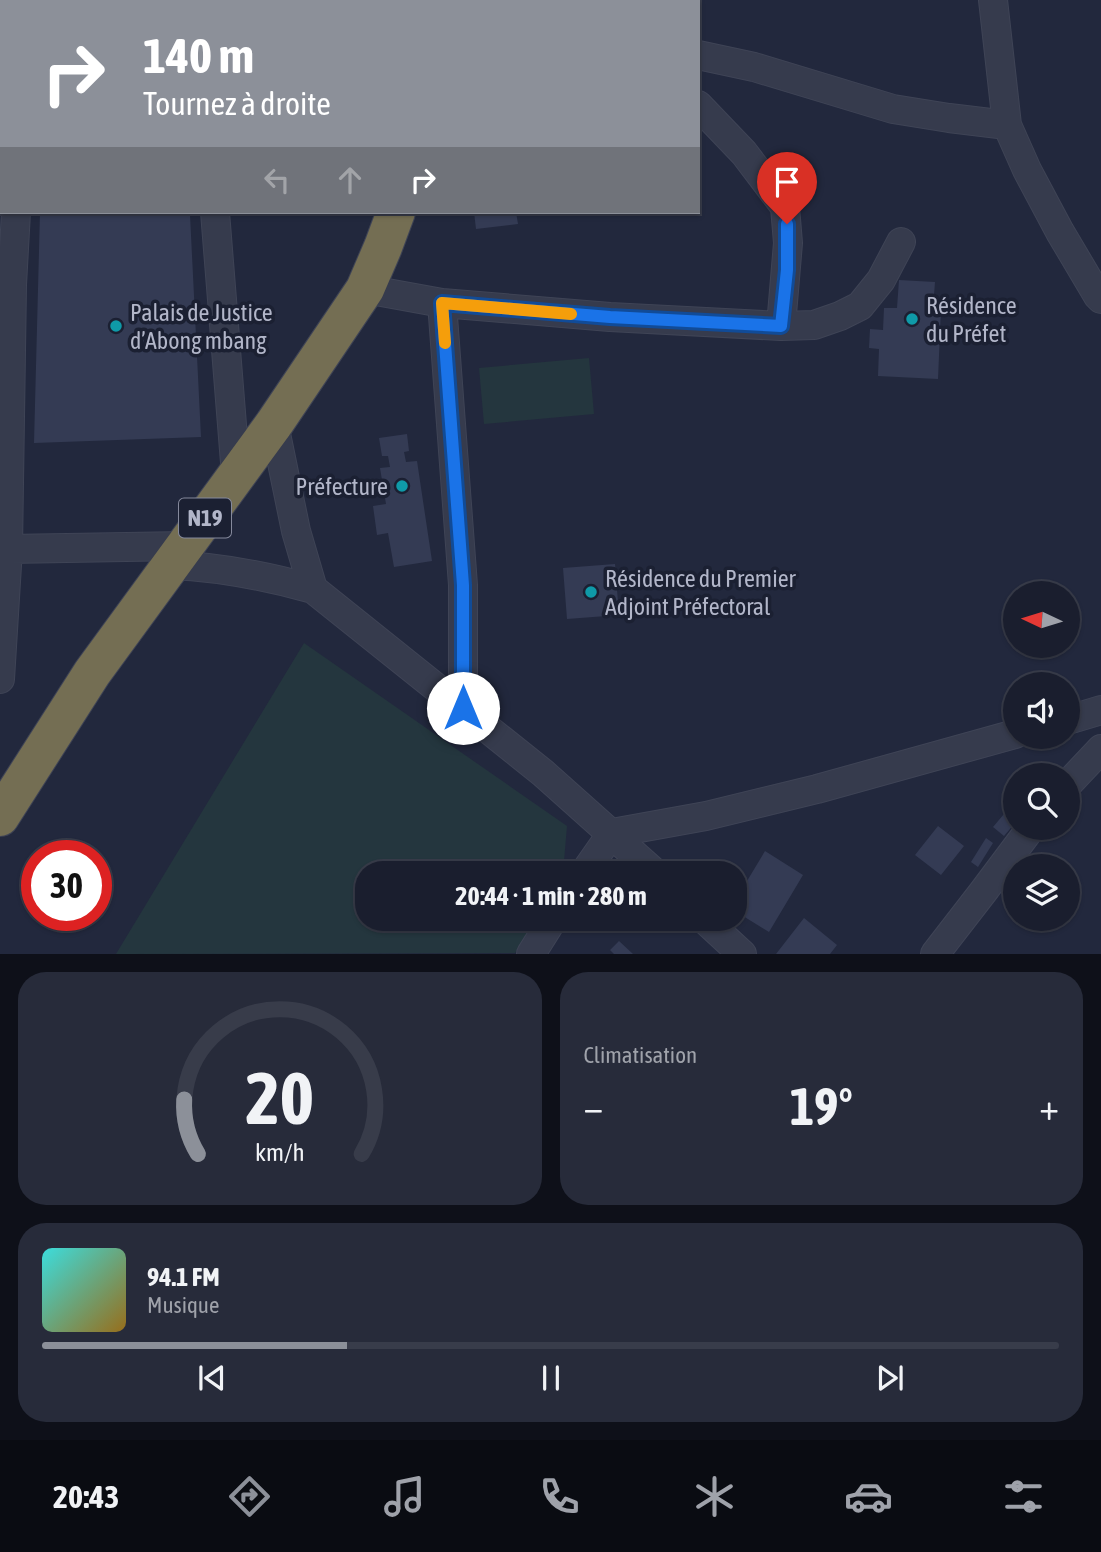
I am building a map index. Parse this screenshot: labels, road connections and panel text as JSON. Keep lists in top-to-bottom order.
{
  "streets": {
    "highway": ["N19"]
  },
  "places": [
    "Résidence du Préfet",
    "Palais de Justice d’Abong mbang",
    "Préfecture",
    "Résidence du Premier Adjoint Préfectoral"
  ],
  "north": "left",
  "page": {
    "turn": ["140 m", "Tournez à droite"],
    "limit": "30",
    "trip": "20:44 · 1 min · 280 m",
    "tile": "Climatisation",
    "heat": ["−", "19°", "+"],
    "song": ["94.1 FM", "Musique"],
    "tabs": "20:43",
    "gauge": ["20", "km/h"]
  }
}
